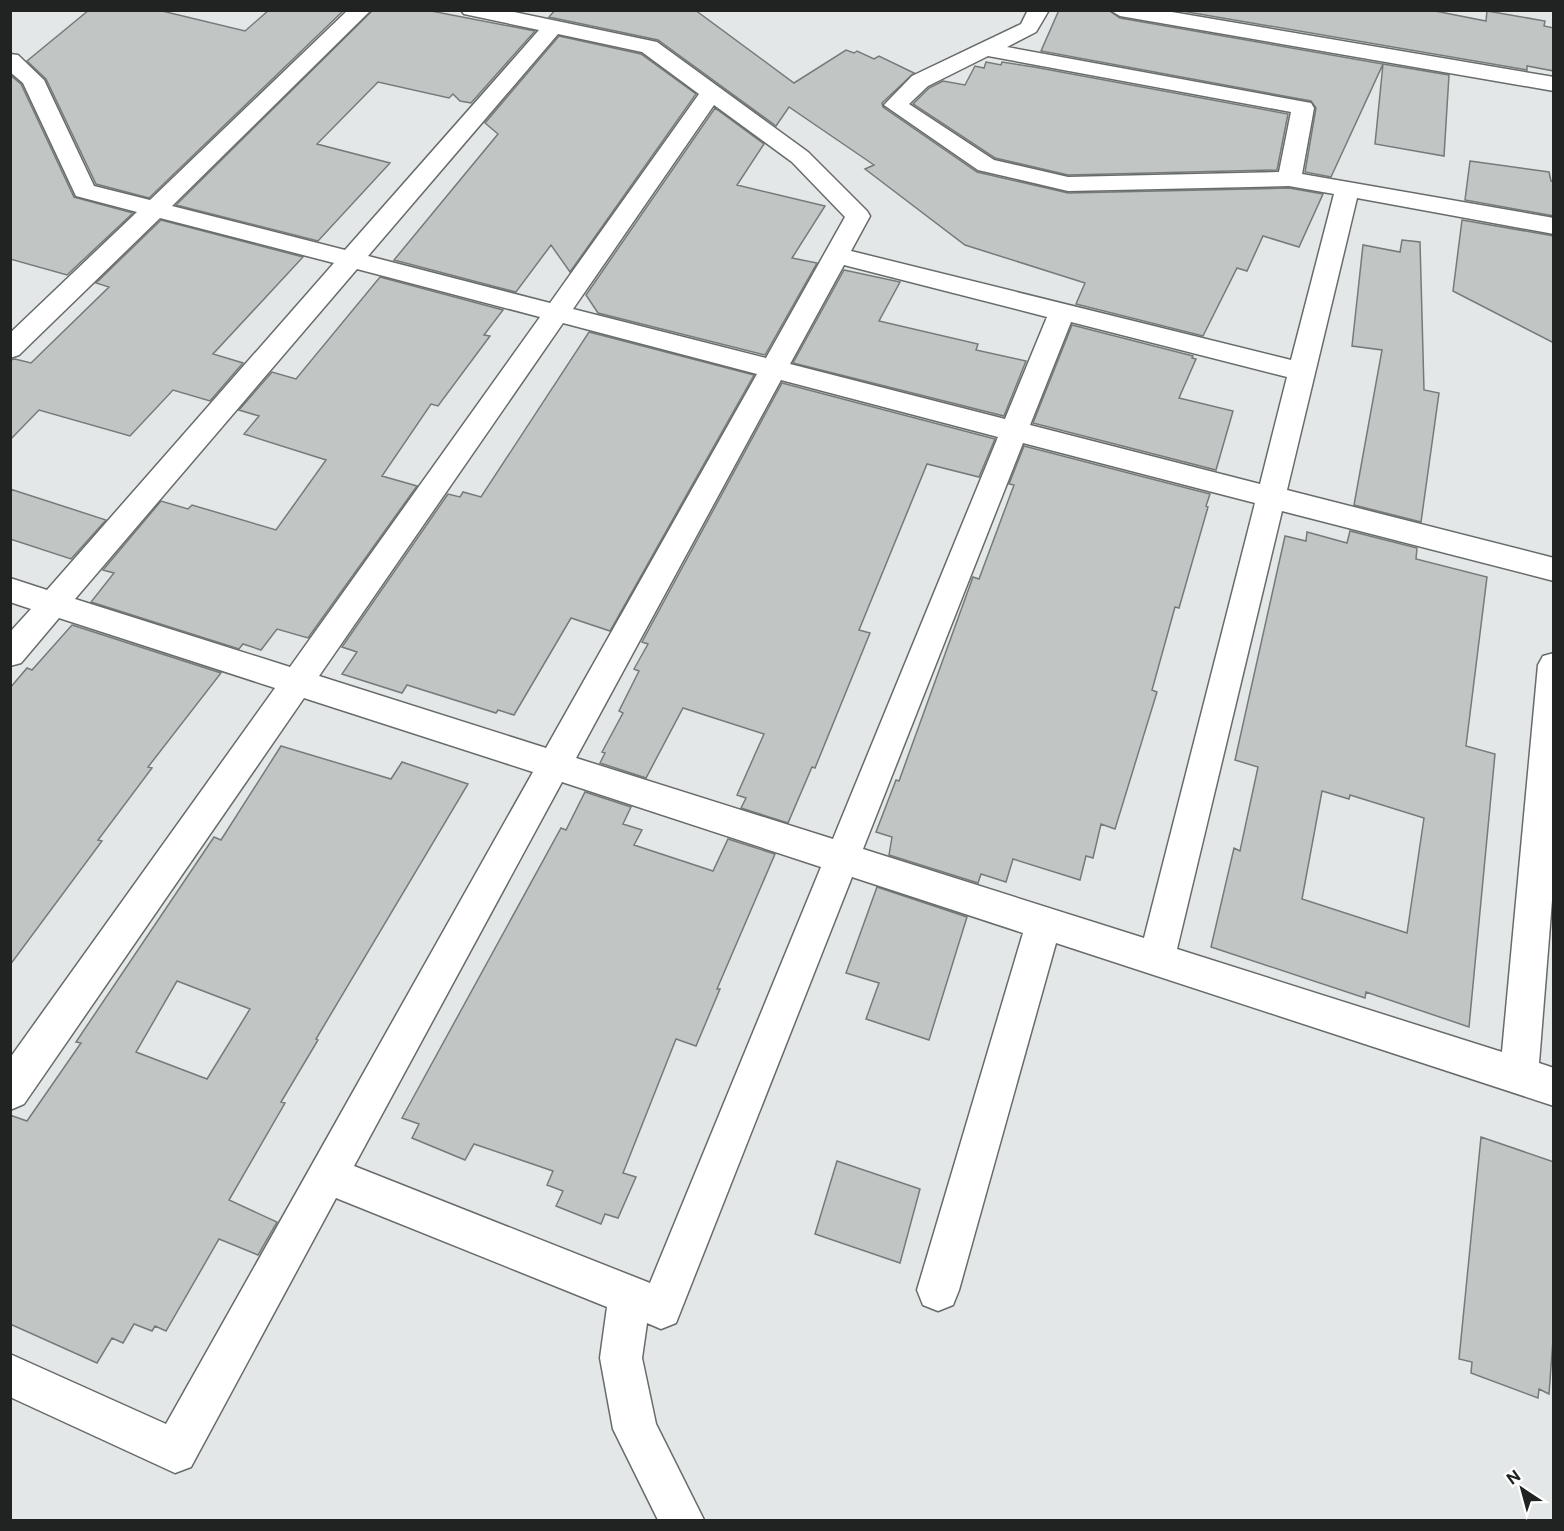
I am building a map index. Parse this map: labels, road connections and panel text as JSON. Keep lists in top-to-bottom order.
{
  "north": "top left"
}
